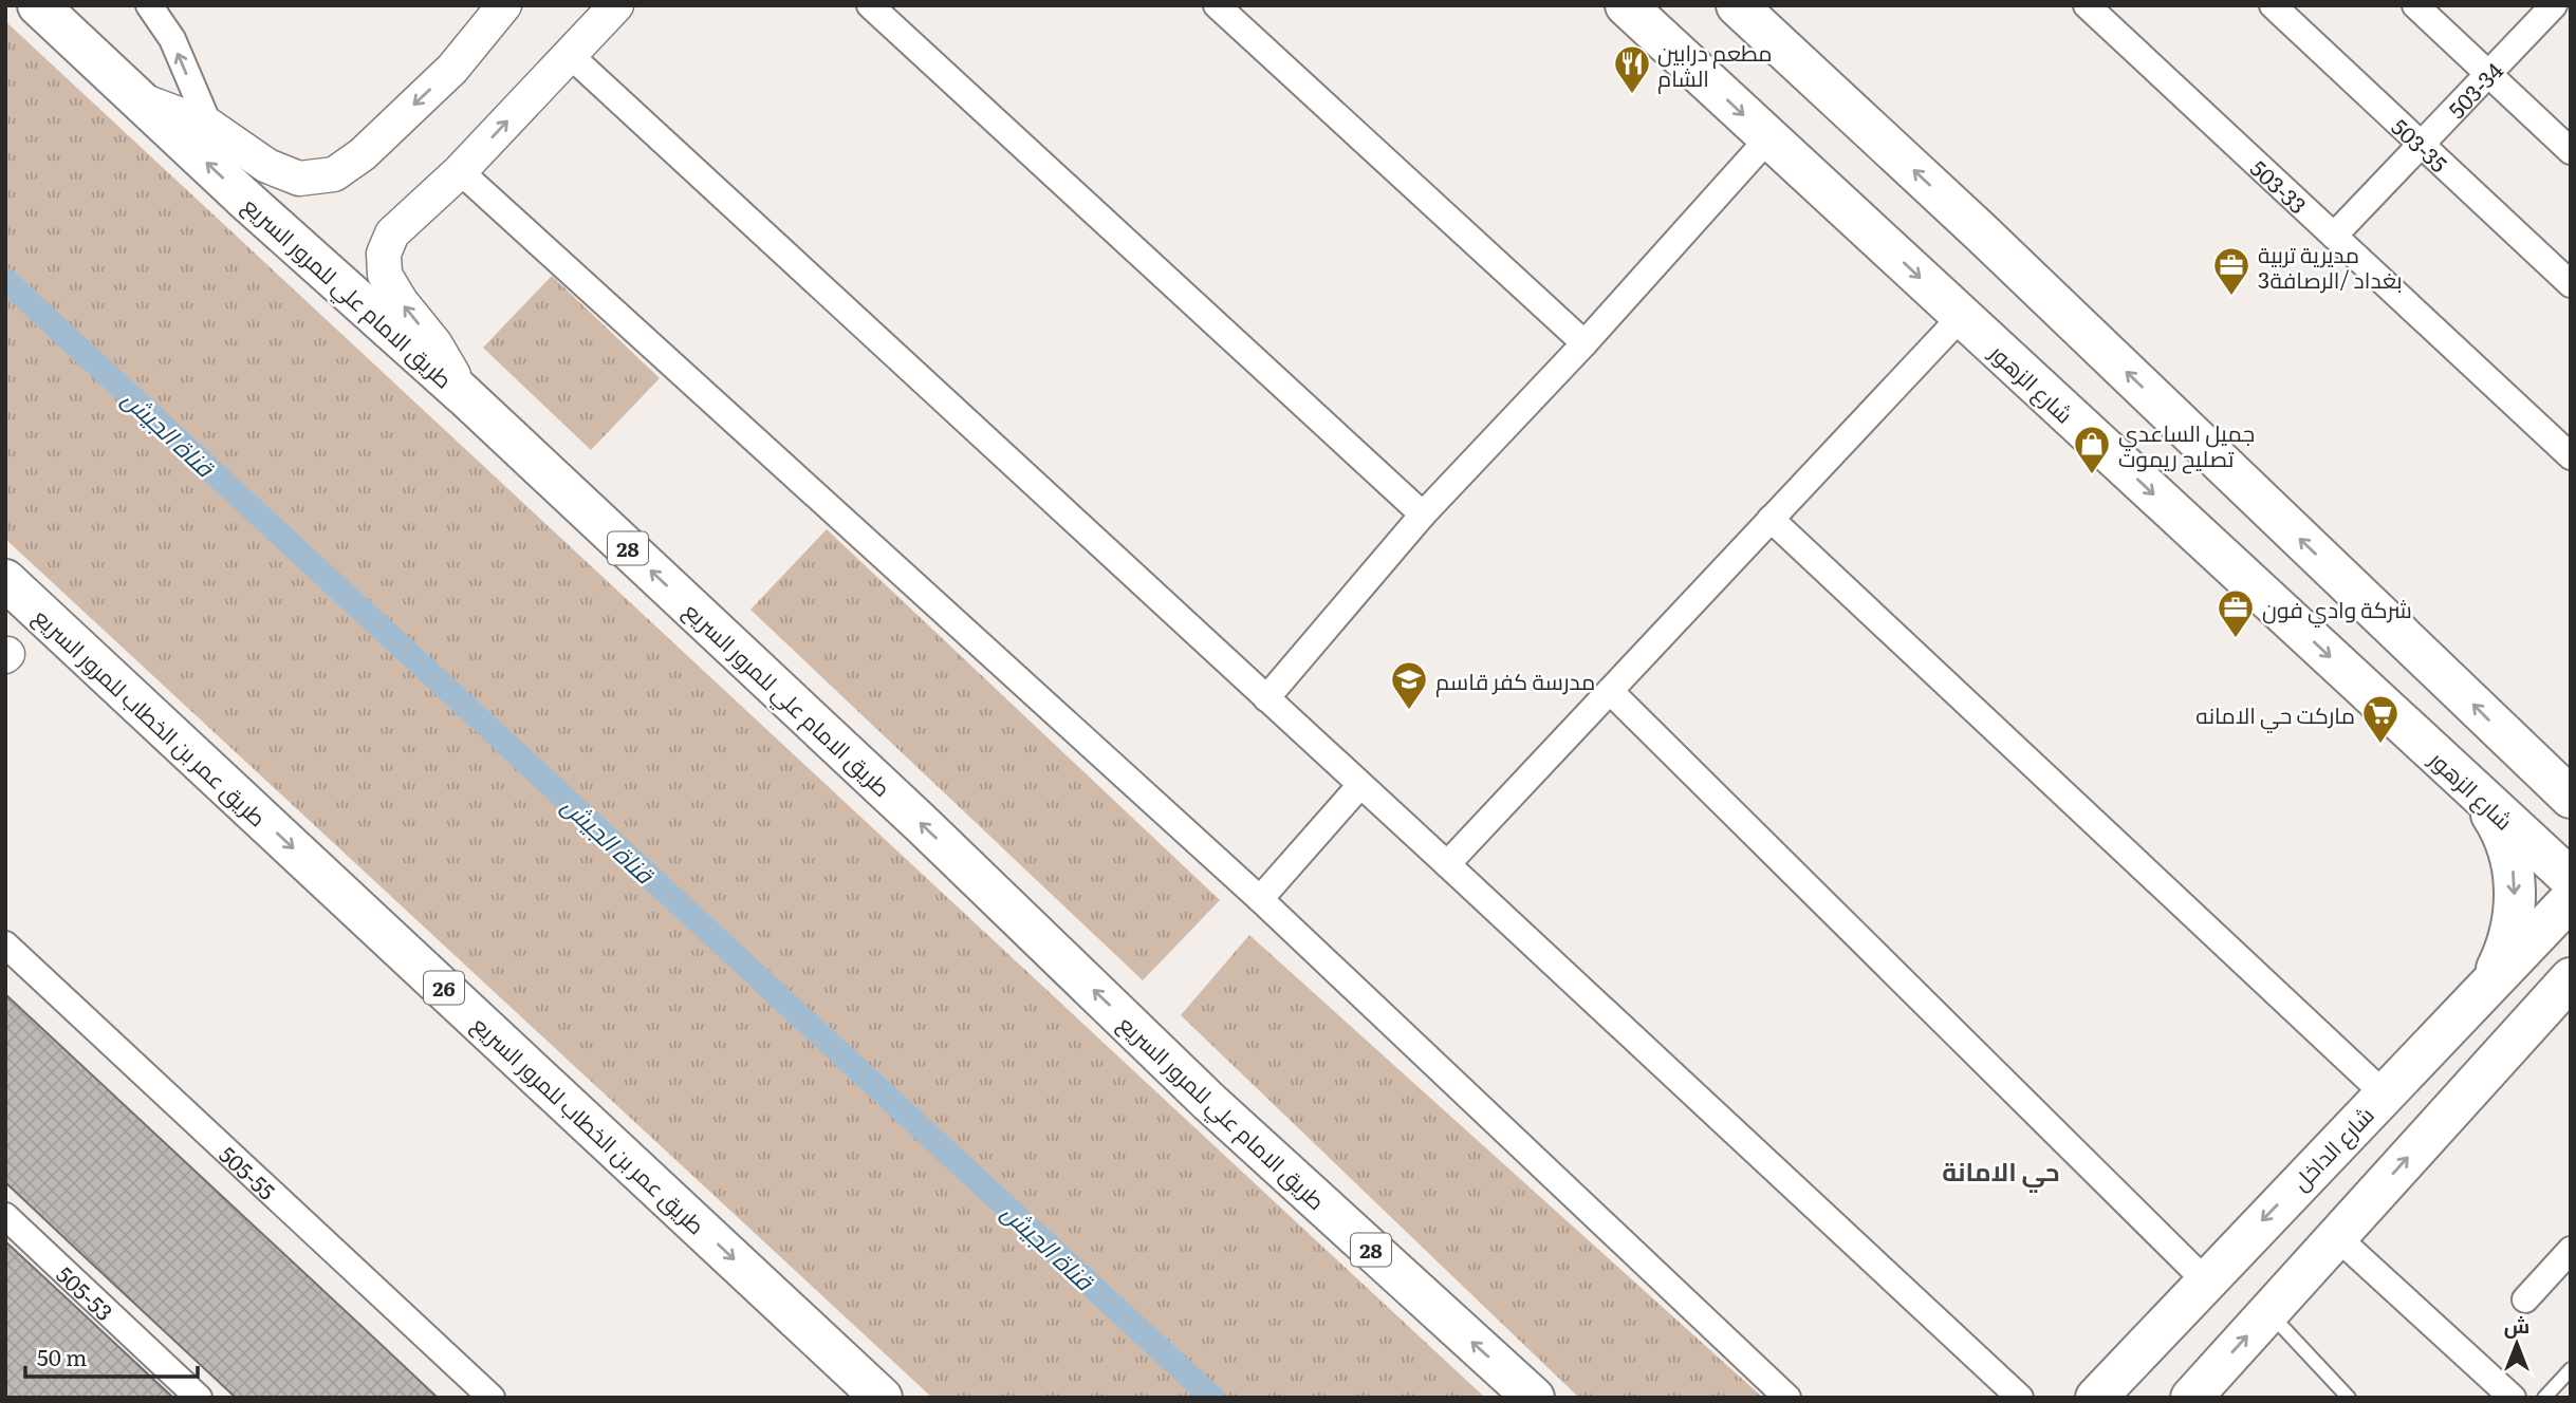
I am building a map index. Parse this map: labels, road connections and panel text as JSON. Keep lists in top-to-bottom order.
{
  "streets": {
    "main road": [
      "طريق الامام علي للمرور السريع",
      "شارع الزهور",
      "28",
      "طريق عمر بن الخطاب للمرور السريع",
      "26",
      "شارع الداخل"
    ],
    "street": [
      "503-34",
      "503-35",
      "503-33",
      "505-55",
      "505-53"
    ]
  },
  "crossings": [
    ["503-34", "503-35"],
    ["503-34", "503-33"]
  ],
  "one_way": ["طريق الامام علي للمرور السريع", "طريق عمر بن الخطاب للمرور السريع"],
  "districts": ["حي الامانة"],
  "water": ["قناة الجيش"],
  "places": {
    "restaurant": ["مطعم درابين الشام"],
    "office": ["مديرية تربية بغداد /الرصافة3", "شركة وادي فون"],
    "shop": ["جميل الساعدي تصليح ريموت"],
    "school or university": ["مدرسة كفر قاسم"],
    "supermarket": ["ماركت حي الامانه"]
  },
  "scale_bar": "50 m",
  "north": "top"
}
